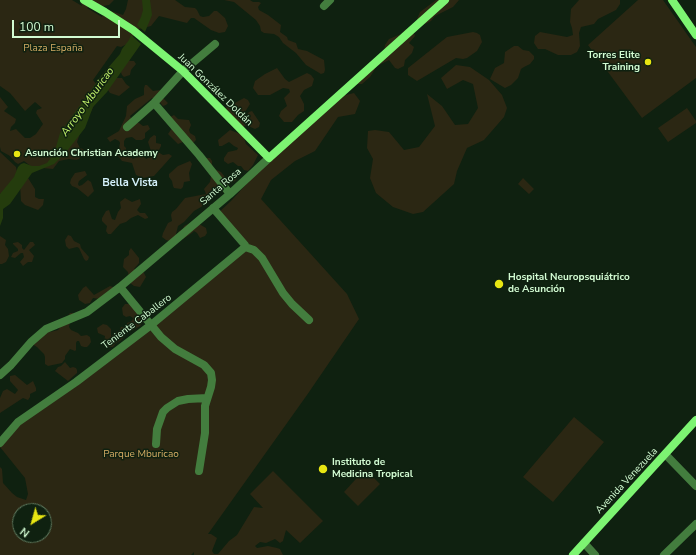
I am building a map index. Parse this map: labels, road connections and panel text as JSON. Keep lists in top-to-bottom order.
{
  "streets": {
    "street": [
      "Juan González Doldán",
      "Santa Rosa",
      "Teniente Caballero",
      "Avenida Venezuela"
    ]
  },
  "crossings": [
    ["Juan González Doldán", "Santa Rosa"]
  ],
  "districts": ["Bella Vista"],
  "water": ["Arroyo Mburicao"],
  "parks": ["Plaza España", "Parque Mburicao"],
  "places": [
    "Torres Elite Training",
    "Asunción Christian Academy",
    "Hospital Neuropsquiátrico de Asunción",
    "Instituto de Medicina Tropical"
  ],
  "scale_bar": "100 m",
  "north": "bottom left"
}
